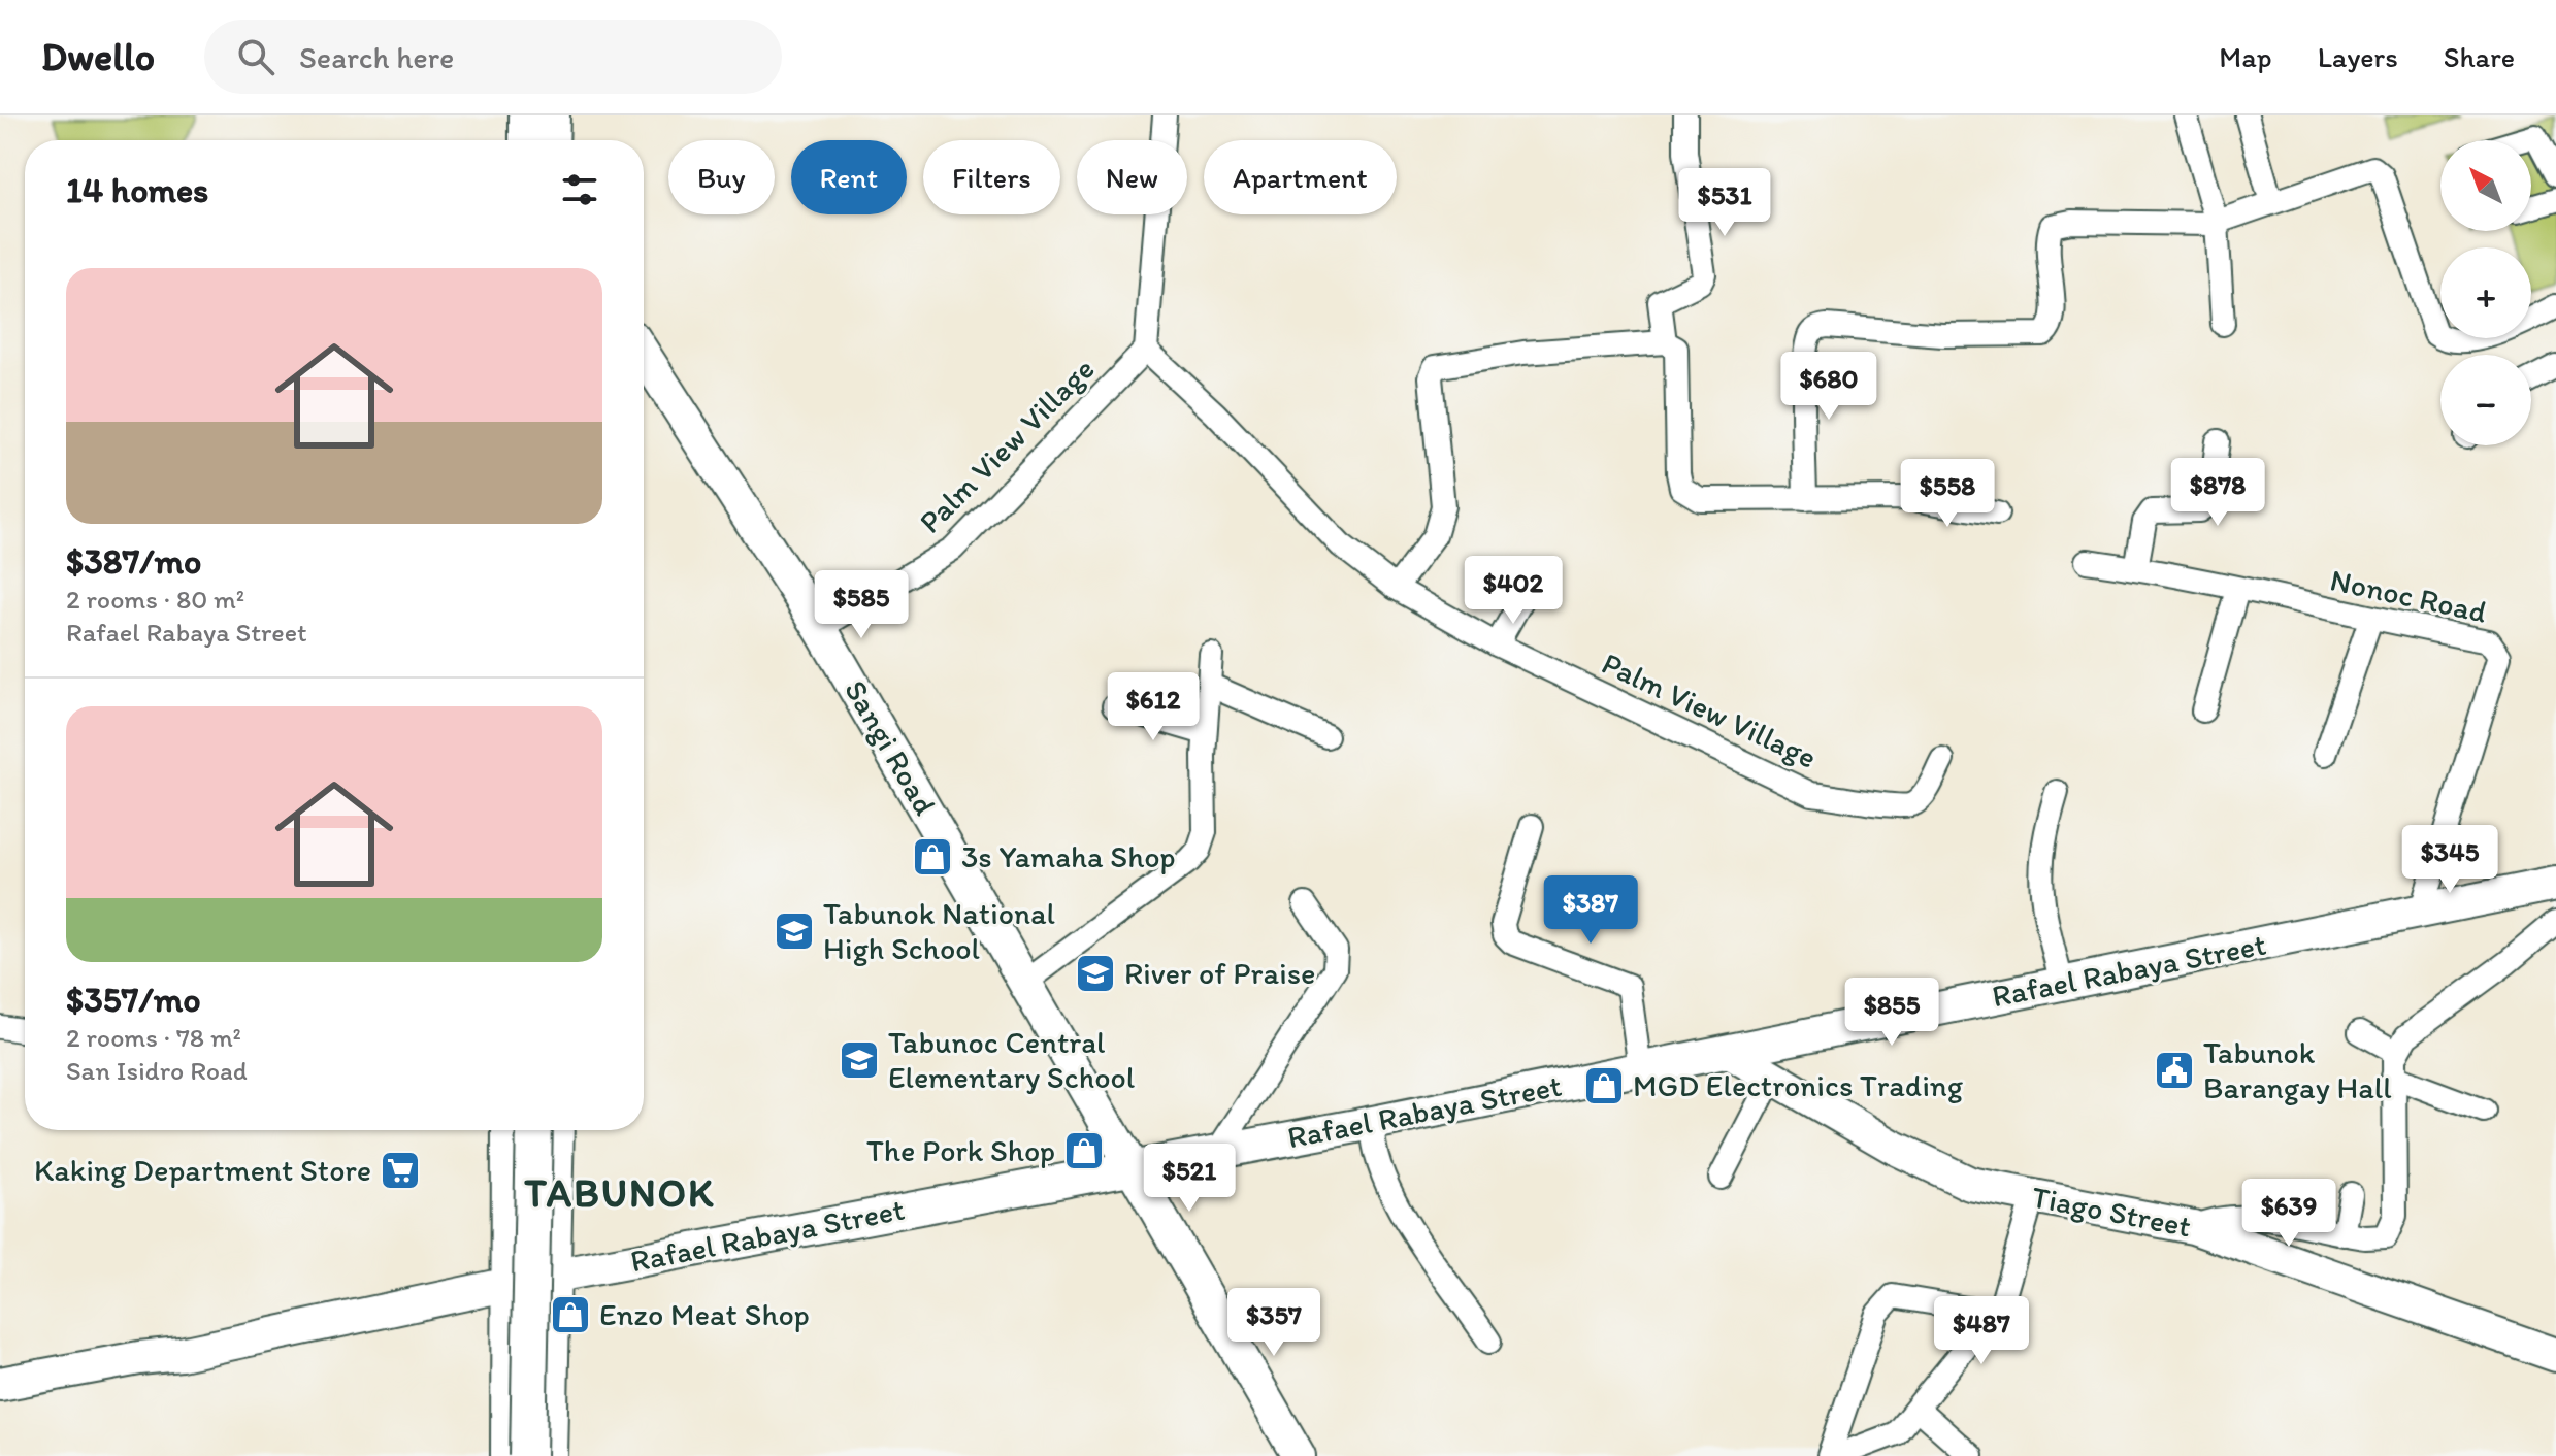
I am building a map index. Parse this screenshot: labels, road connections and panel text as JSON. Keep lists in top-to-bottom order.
{
  "streets": {
    "main road": ["Sangi Road", "Rafael Rabaya Street", "Tiago Street"],
    "street": ["Palm View Village", "Nonoc Road"]
  },
  "crossings": [
    ["Palm View Village", "Sangi Road"],
    ["Nonoc Road", "Rafael Rabaya Street"],
    ["Sangi Road", "Rafael Rabaya Street"],
    ["Rafael Rabaya Street", "Tiago Street"]
  ],
  "districts": ["TABUNOK"],
  "places": {
    "shop": [
      "3s Yamaha Shop",
      "MGD Electronics Trading",
      "The Pork Shop",
      "Enzo Meat Shop"
    ],
    "school or university": ["Tabunok National High School", "River of Praise", "Tabunoc Central Elementary School"],
    "public building": ["Tabunok Barangay Hall"],
    "supermarket": ["Kaking Department Store"]
  },
  "north": "top left",
  "page": {
    "header": "Dwello",
    "search": "Search here",
    "nav": ["Map", "Layers", "Share"],
    "map_buttons": ["+", "−"],
    "chip": [
      "Buy",
      "Rent",
      "Filters",
      "New",
      "Apartment"
    ],
    "heading": "14 homes",
    "price": [
      "$531",
      "$680",
      "$878",
      "$558",
      "$402",
      "$585",
      "$612",
      "$345",
      "$387",
      "$855",
      "$521",
      "$639",
      "$357",
      "$487"
    ],
    "list": [
      {
        "name": "$387/mo",
        "note": "2 rooms · 80 m² · Rafael Rabaya Street"
      },
      {
        "name": "$357/mo",
        "note": "2 rooms · 78 m² · San Isidro Road"
      }
    ]
  }
}
